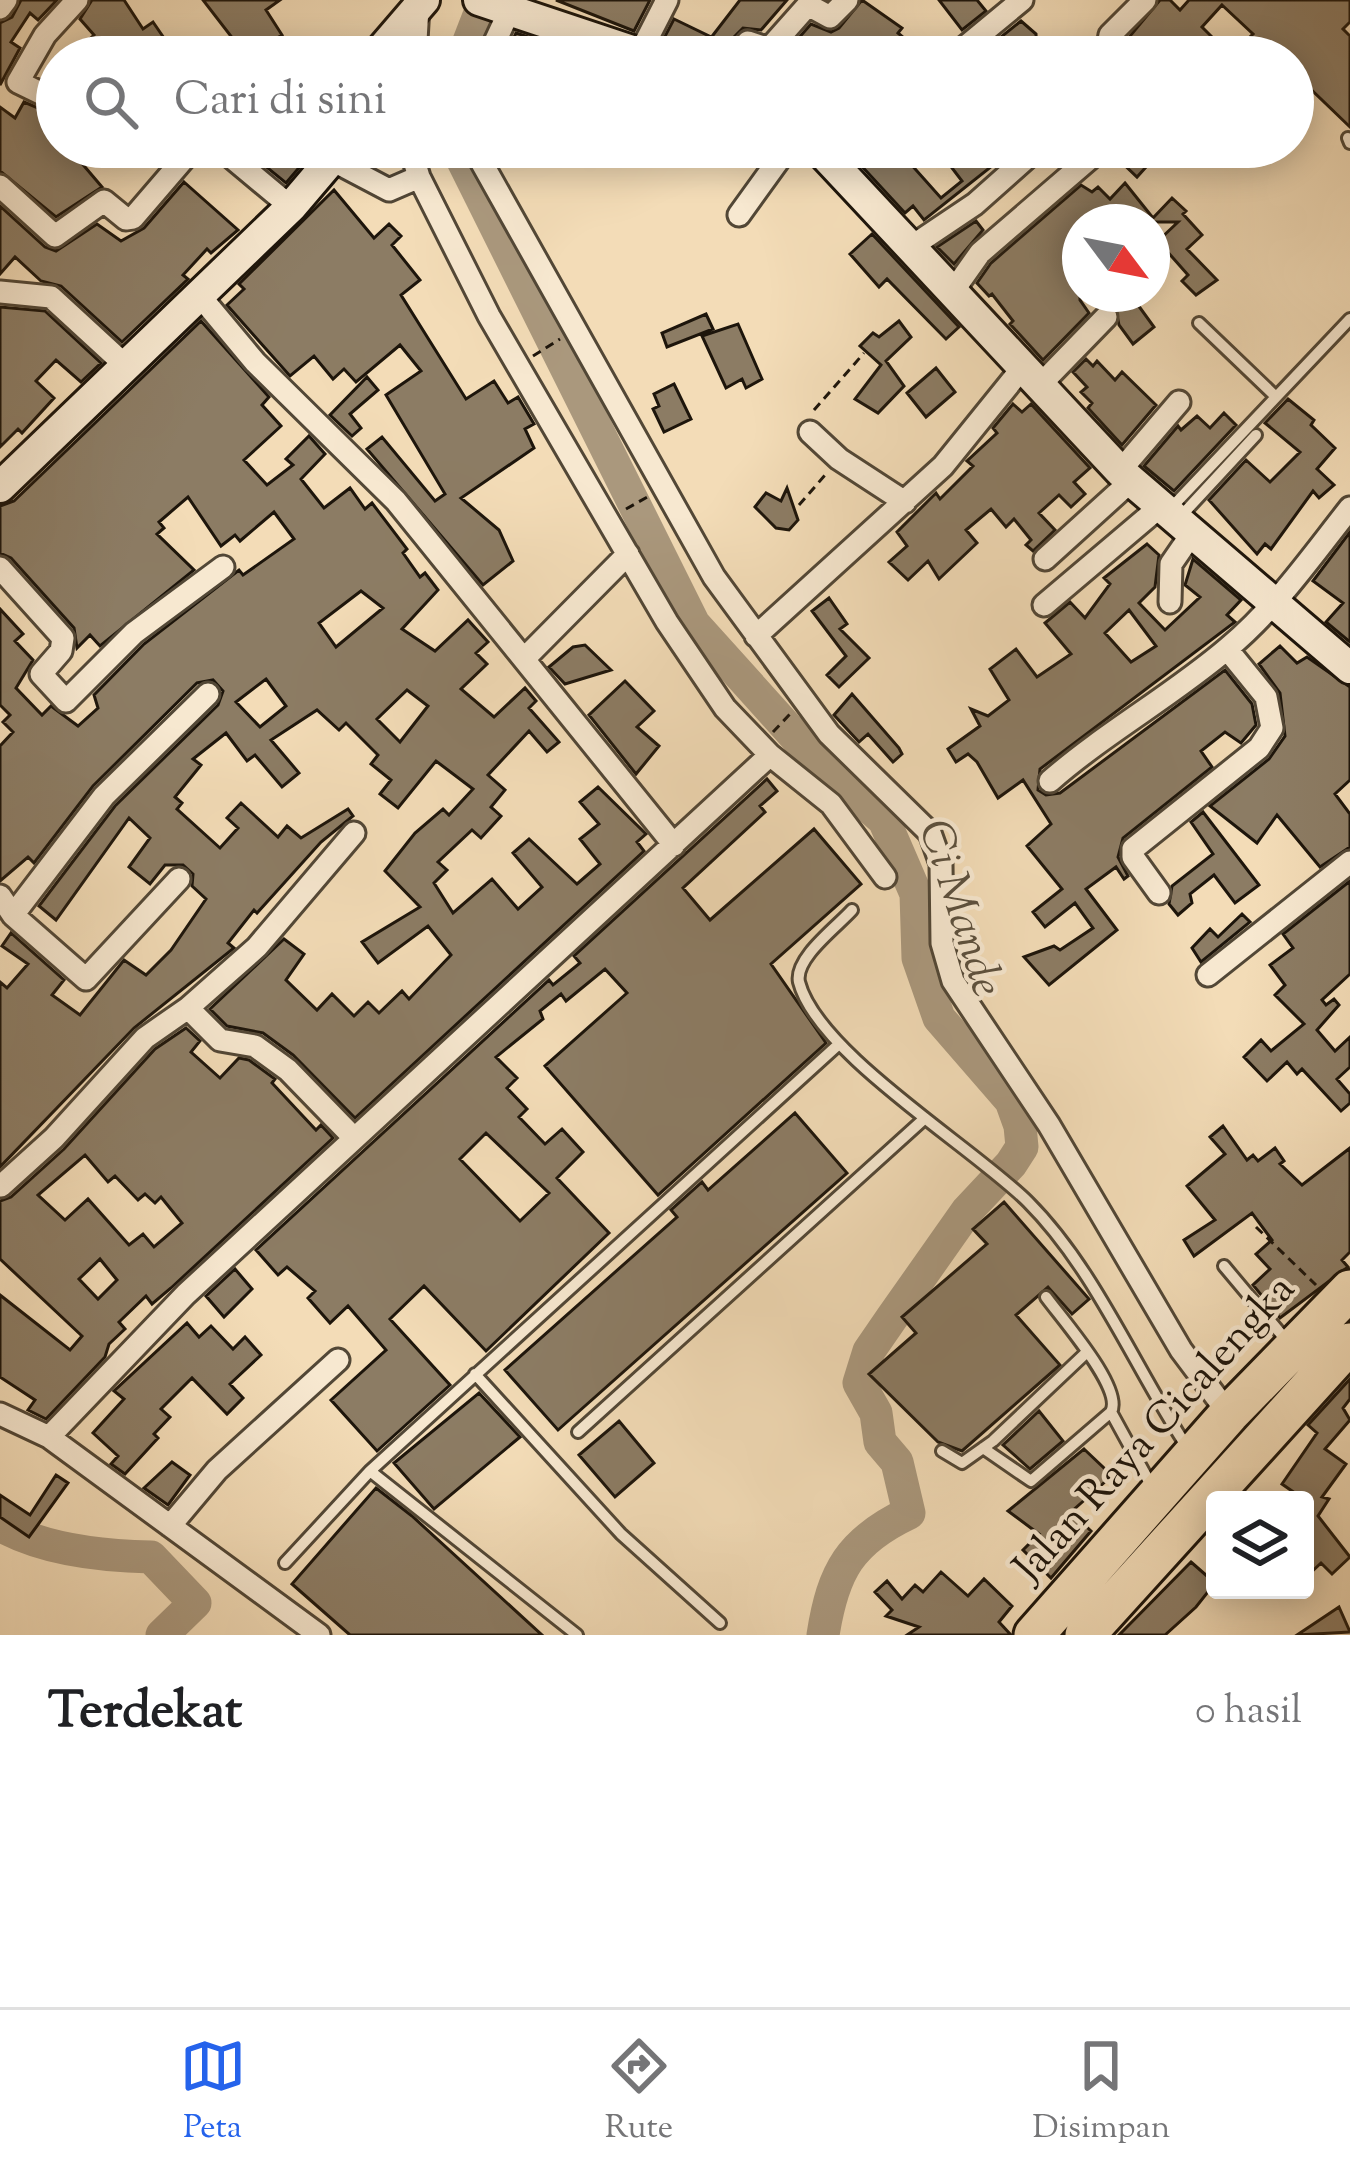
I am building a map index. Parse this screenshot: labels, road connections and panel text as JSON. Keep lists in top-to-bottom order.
{
  "streets": {
    "highway": ["Jalan Raya Cicalengka"]
  },
  "water": ["Ci Mande"],
  "north": "bottom right",
  "page": {
    "search": "Cari di sini",
    "heading": ["Terdekat", "0 hasil"],
    "nav": ["Peta", "Rute", "Disimpan"]
  }
}
